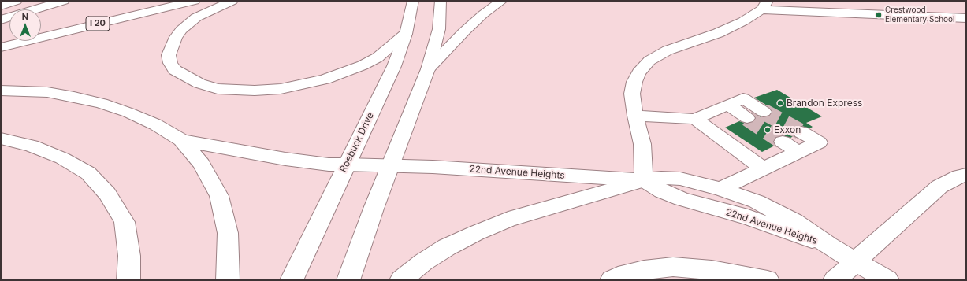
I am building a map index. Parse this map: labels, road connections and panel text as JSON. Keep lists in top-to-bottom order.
{
  "streets": {
    "main road": ["I 20", "Roebuck Drive", "22nd Avenue Heights"]
  },
  "crossings": [
    ["Roebuck Drive", "22nd Avenue Heights"]
  ],
  "places": ["Crestwood Elementary School", "Brandon Express", "Exxon"],
  "north": "top"
}
